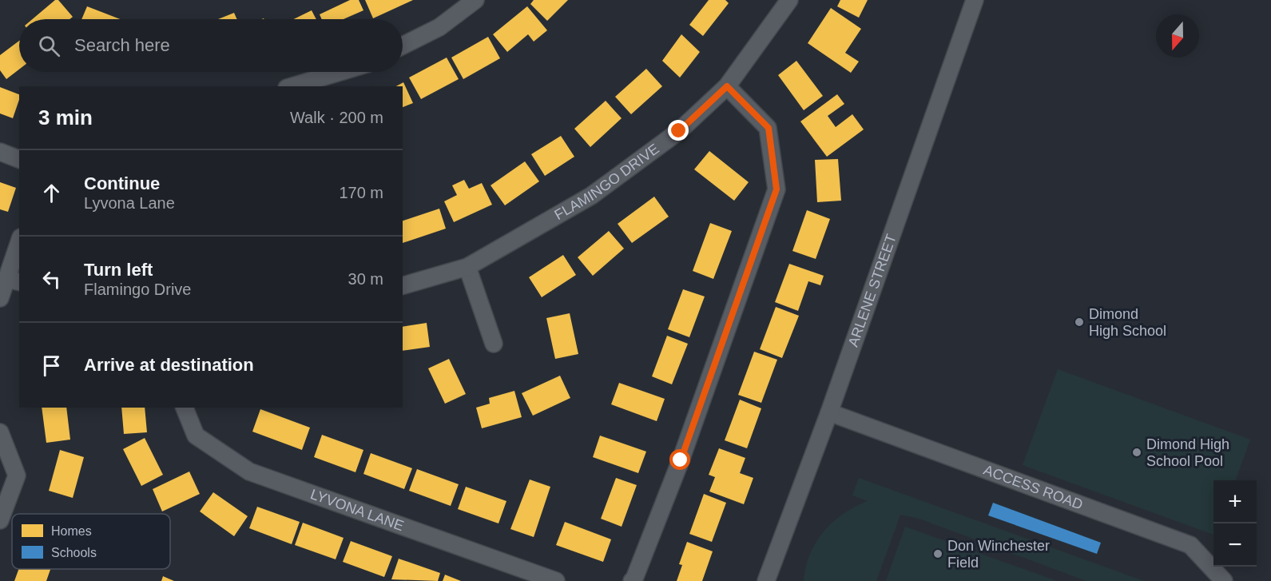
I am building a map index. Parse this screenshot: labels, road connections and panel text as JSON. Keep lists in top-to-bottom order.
{
  "streets": {
    "street": [
      "FLAMINGO DRIVE",
      "ARLENE STREET",
      "ACCESS ROAD",
      "LYVONA LANE"
    ]
  },
  "crossings": [
    ["ARLENE STREET", "ACCESS ROAD"]
  ],
  "places": ["Dimond High School", "Dimond High School Pool", "Don Winchester Field"],
  "legend": ["Homes", "Schools"],
  "north": "bottom",
  "page": {
    "search": "Search here",
    "heading": ["3 min", "Walk · 200 m"],
    "list": [
      ["Continue", "Lyvona Lane", "170 m"],
      ["Turn left", "Flamingo Drive", "30 m"],
      "Arrive at destination"
    ],
    "map_buttons": ["+", "−"]
  }
}
